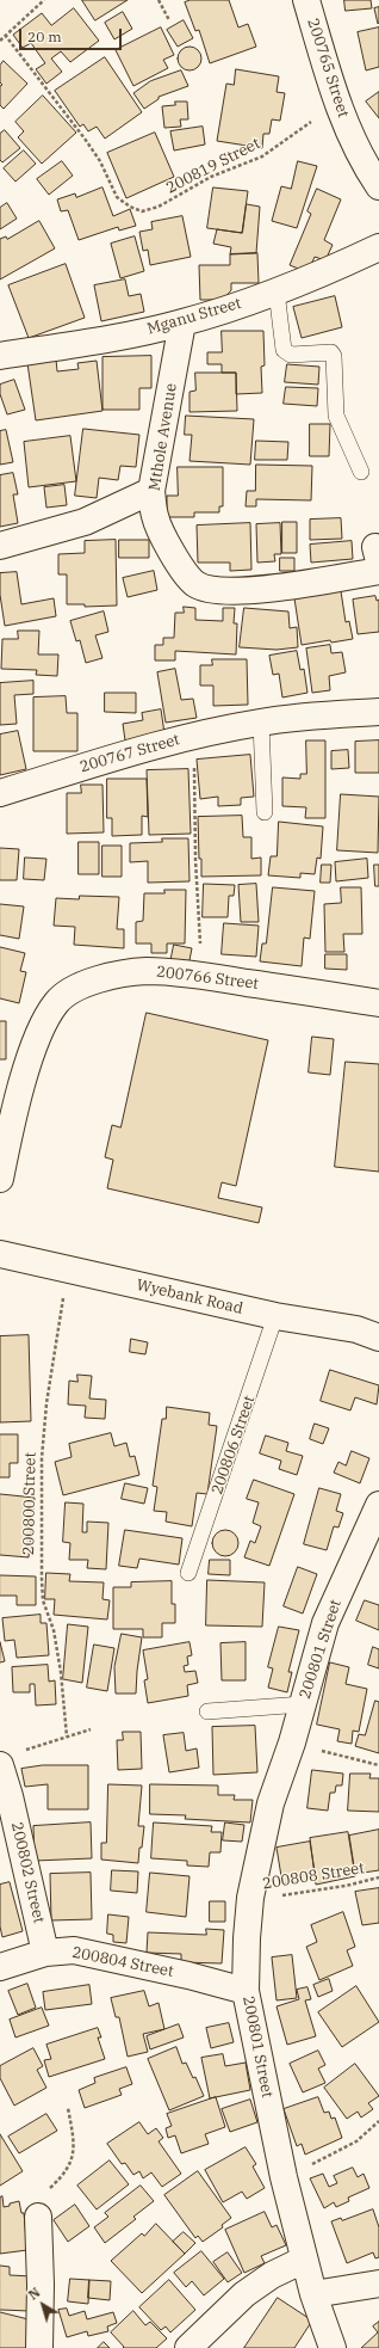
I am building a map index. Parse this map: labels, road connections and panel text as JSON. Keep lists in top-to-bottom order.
{
  "streets": {
    "street": [
      "200765 Street",
      "Mganu Street",
      "Mthole Avenue",
      "200767 Street",
      "200766 Street",
      "Wyebank Road",
      "200801 Street",
      "200802 Street",
      "200804 Street"
    ],
    "lane": ["200806 Street"],
    "path": ["200819 Street", "200800 Street", "200808 Street"]
  },
  "crossings": [
    ["200765 Street", "200819 Street"],
    ["Mganu Street", "Mthole Avenue"],
    ["Wyebank Road", "200806 Street"],
    ["Wyebank Road", "200800 Street"],
    ["200801 Street", "200808 Street"],
    ["200801 Street", "200804 Street"],
    ["200802 Street", "200804 Street"]
  ],
  "scale_bar": "20 m",
  "north": "top left"
}
